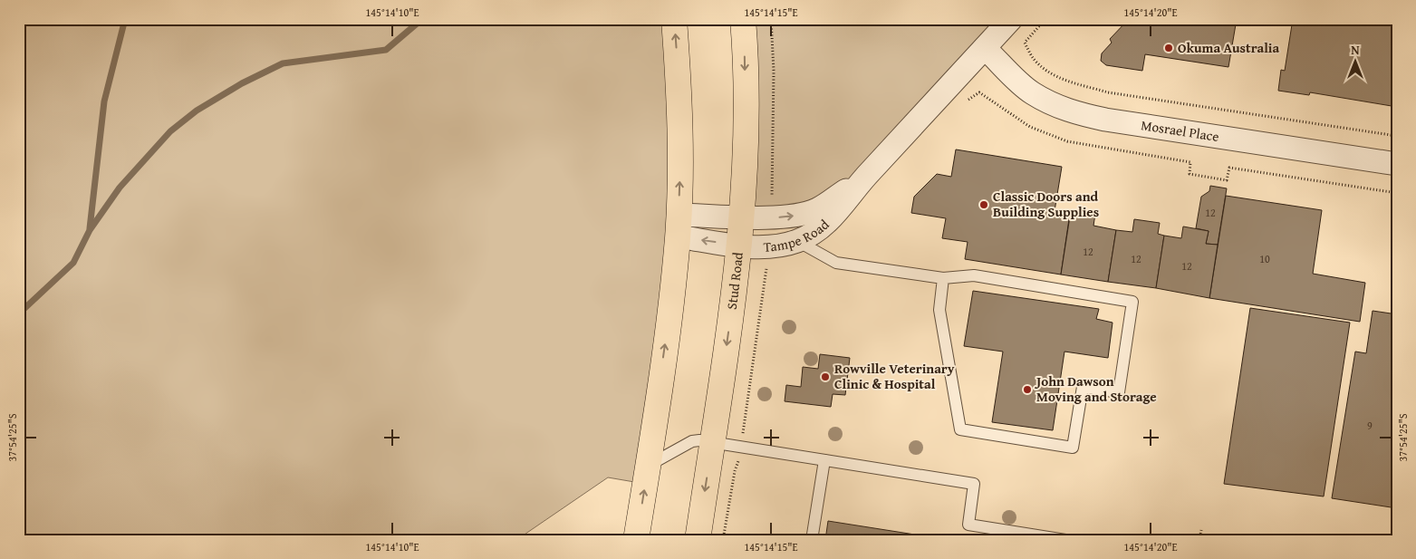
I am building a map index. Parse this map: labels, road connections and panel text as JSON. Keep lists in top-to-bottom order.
{
  "streets": {
    "highway": ["Stud Road"],
    "street": ["Mosrael Place", "Tampe Road"]
  },
  "crossings": [
    ["Mosrael Place", "Tampe Road"],
    ["Tampe Road", "Stud Road"]
  ],
  "places": [
    "Okuma Australia",
    "Classic Doors and Building Supplies",
    "Rowville Veterinary Clinic & Hospital",
    "John Dawson Moving and Storage"
  ],
  "house_numbers": [
    "12",
    "12",
    "12",
    "10",
    "12",
    "9"
  ],
  "north": "top",
  "coordinates": [
    "145°14'10\"E",
    "145°14'15\"E",
    "145°14'20\"E",
    "37°54'25\"S"
  ]
}
